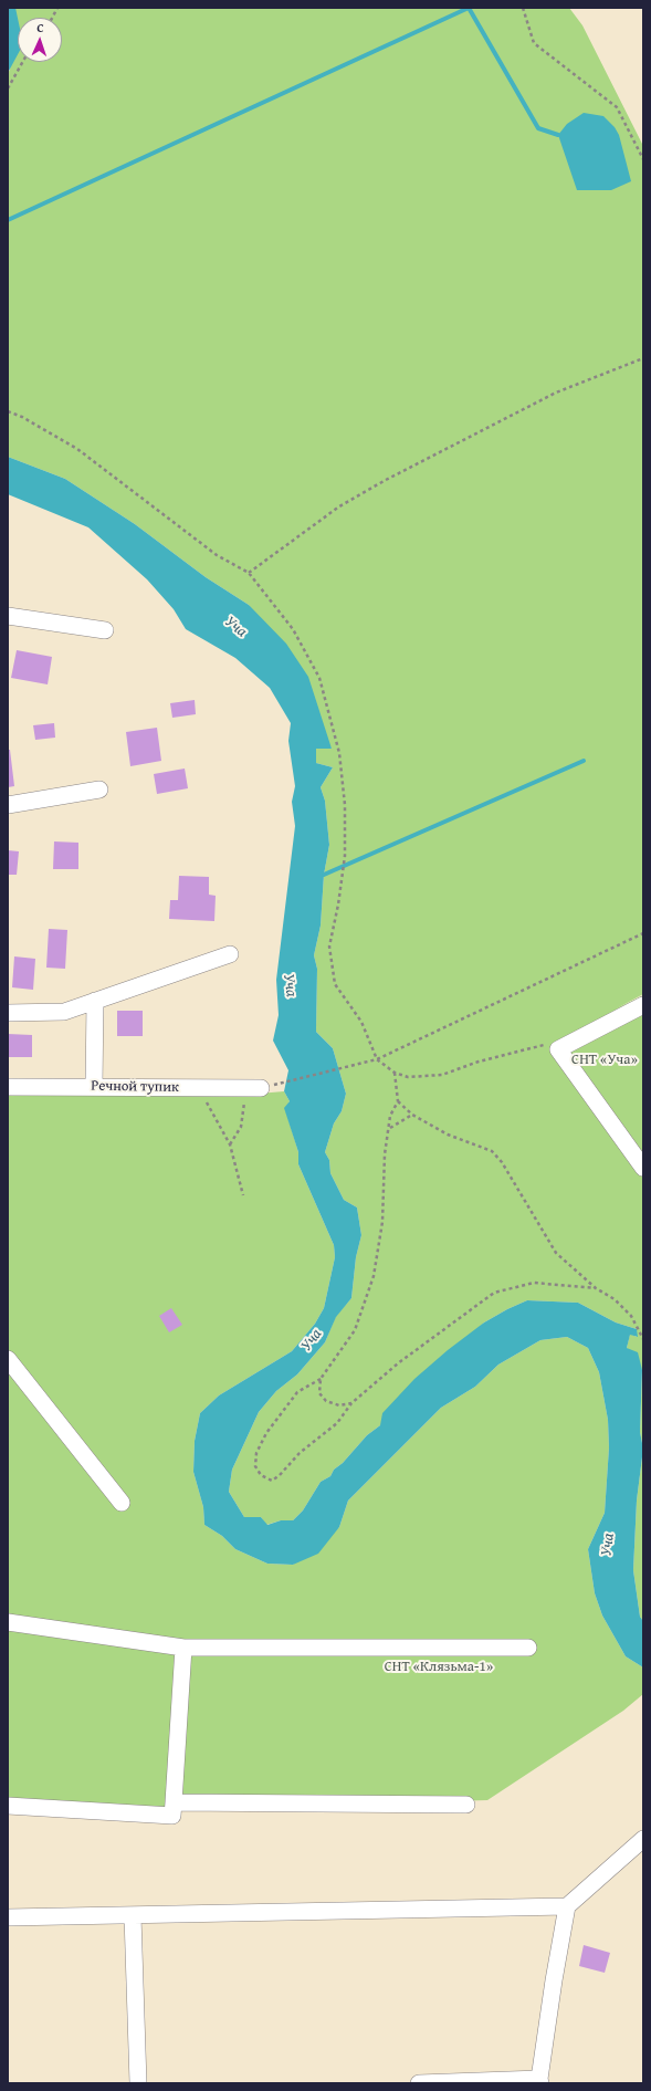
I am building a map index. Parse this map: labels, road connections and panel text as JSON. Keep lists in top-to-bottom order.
{
  "streets": {
    "street": ["Речной тупик"]
  },
  "water": ["Уча"],
  "parks": ["СНТ «Уча»", "СНТ «Клязьма-1»"],
  "north": "top"
}
